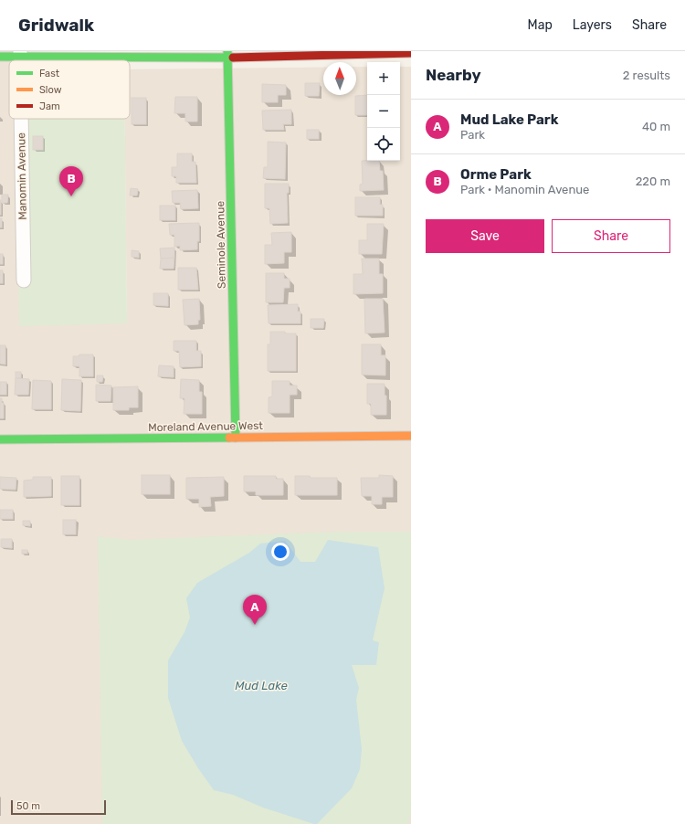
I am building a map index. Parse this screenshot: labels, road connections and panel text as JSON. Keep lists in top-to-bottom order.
{
  "streets": {
    "street": ["Manomin Avenue", "Seminole Avenue", "Moreland Avenue West"]
  },
  "crossings": [
    ["Seminole Avenue", "Moreland Avenue West"]
  ],
  "water": ["Mud Lake"],
  "legend": ["Fast", "Slow", "Jam"],
  "scale_bar": "50 m",
  "north": "top",
  "page": {
    "header": "Gridwalk",
    "nav": ["Map", "Layers", "Share"],
    "heading": ["Nearby", "2 results"],
    "map_buttons": ["+", "−"],
    "list": [
      {
        "mark": "A",
        "name": "Mud Lake Park",
        "note": "Park",
        "value": "40 m"
      },
      {
        "mark": "B",
        "name": "Orme Park",
        "note": "Park · Manomin Avenue",
        "value": "220 m"
      }
    ],
    "pins": ["B", "A"],
    "buttons": ["Save", "Share"],
    "scale": "50 m"
  }
}
